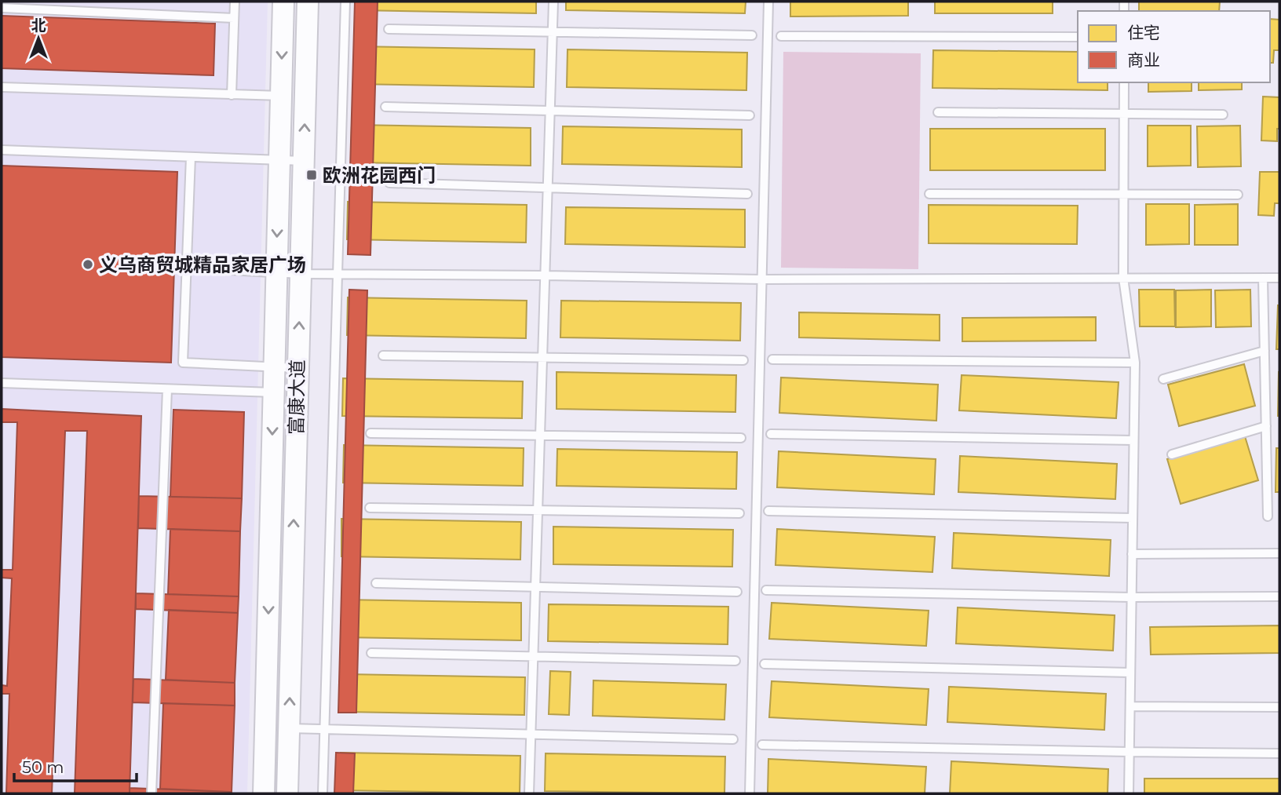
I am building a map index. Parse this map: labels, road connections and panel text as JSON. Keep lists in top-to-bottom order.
{
  "streets": {
    "street": ["富康大道"]
  },
  "places": {
    "transit": ["欧洲花园西门"],
    "other": ["义乌商贸城精品家居广场"]
  },
  "legend": ["住宅", "商业"],
  "scale_bar": "50 m",
  "north": "top"
}
